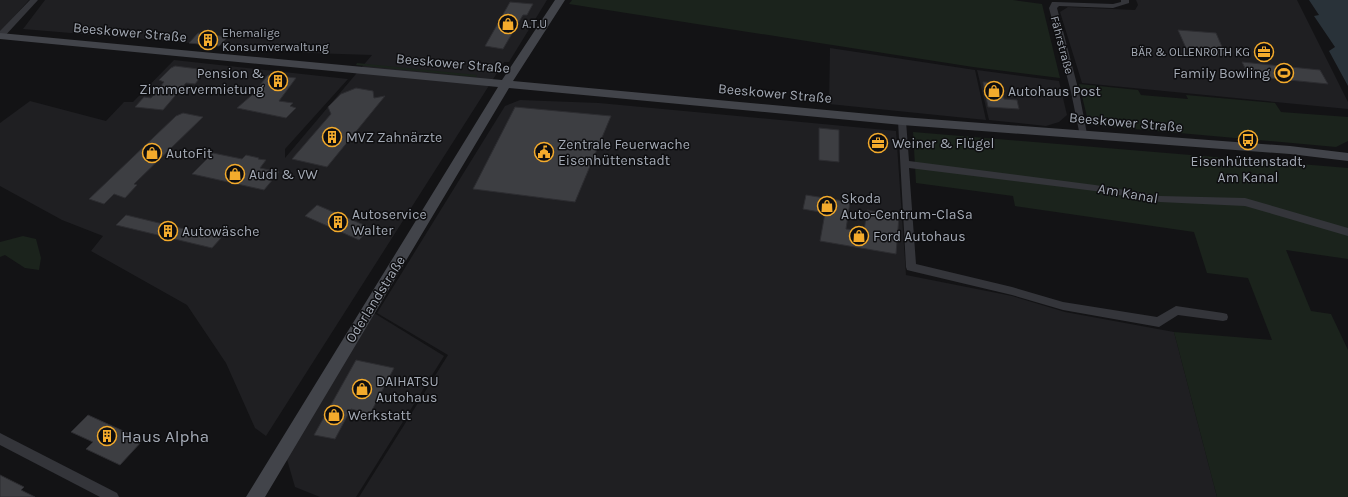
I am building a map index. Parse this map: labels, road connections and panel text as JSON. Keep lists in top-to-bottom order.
{
  "streets": {
    "street": [
      "Beeskower Straße",
      "Fährstraße",
      "Am Kanal",
      "Oderlandstraße"
    ]
  },
  "crossings": [
    ["Beeskower Straße", "Fährstraße"],
    ["Beeskower Straße", "Oderlandstraße"]
  ],
  "places": {
    "shop": [
      "A.T.U",
      "Autohaus Post",
      "AutoFit",
      "Audi & VW",
      "Skoda Auto-Centrum-ClaSa",
      "Ford Autohaus",
      "DAIHATSU Autohaus",
      "Werkstatt"
    ],
    "building": [
      "Ehemalige Konsumverwaltung",
      "Pension & Zimmervermietung",
      "MVZ Zahnärzte",
      "Autoservice Walter",
      "Autowäsche",
      "Haus Alpha"
    ],
    "office": ["BÄR & OLLENROTH KG", "Weiner & Flügel"],
    "sports": ["Family Bowling"],
    "bus stop": ["Eisenhüttenstadt, Am Kanal"],
    "public building": ["Zentrale Feuerwache Eisenhüttenstadt"]
  }
}
